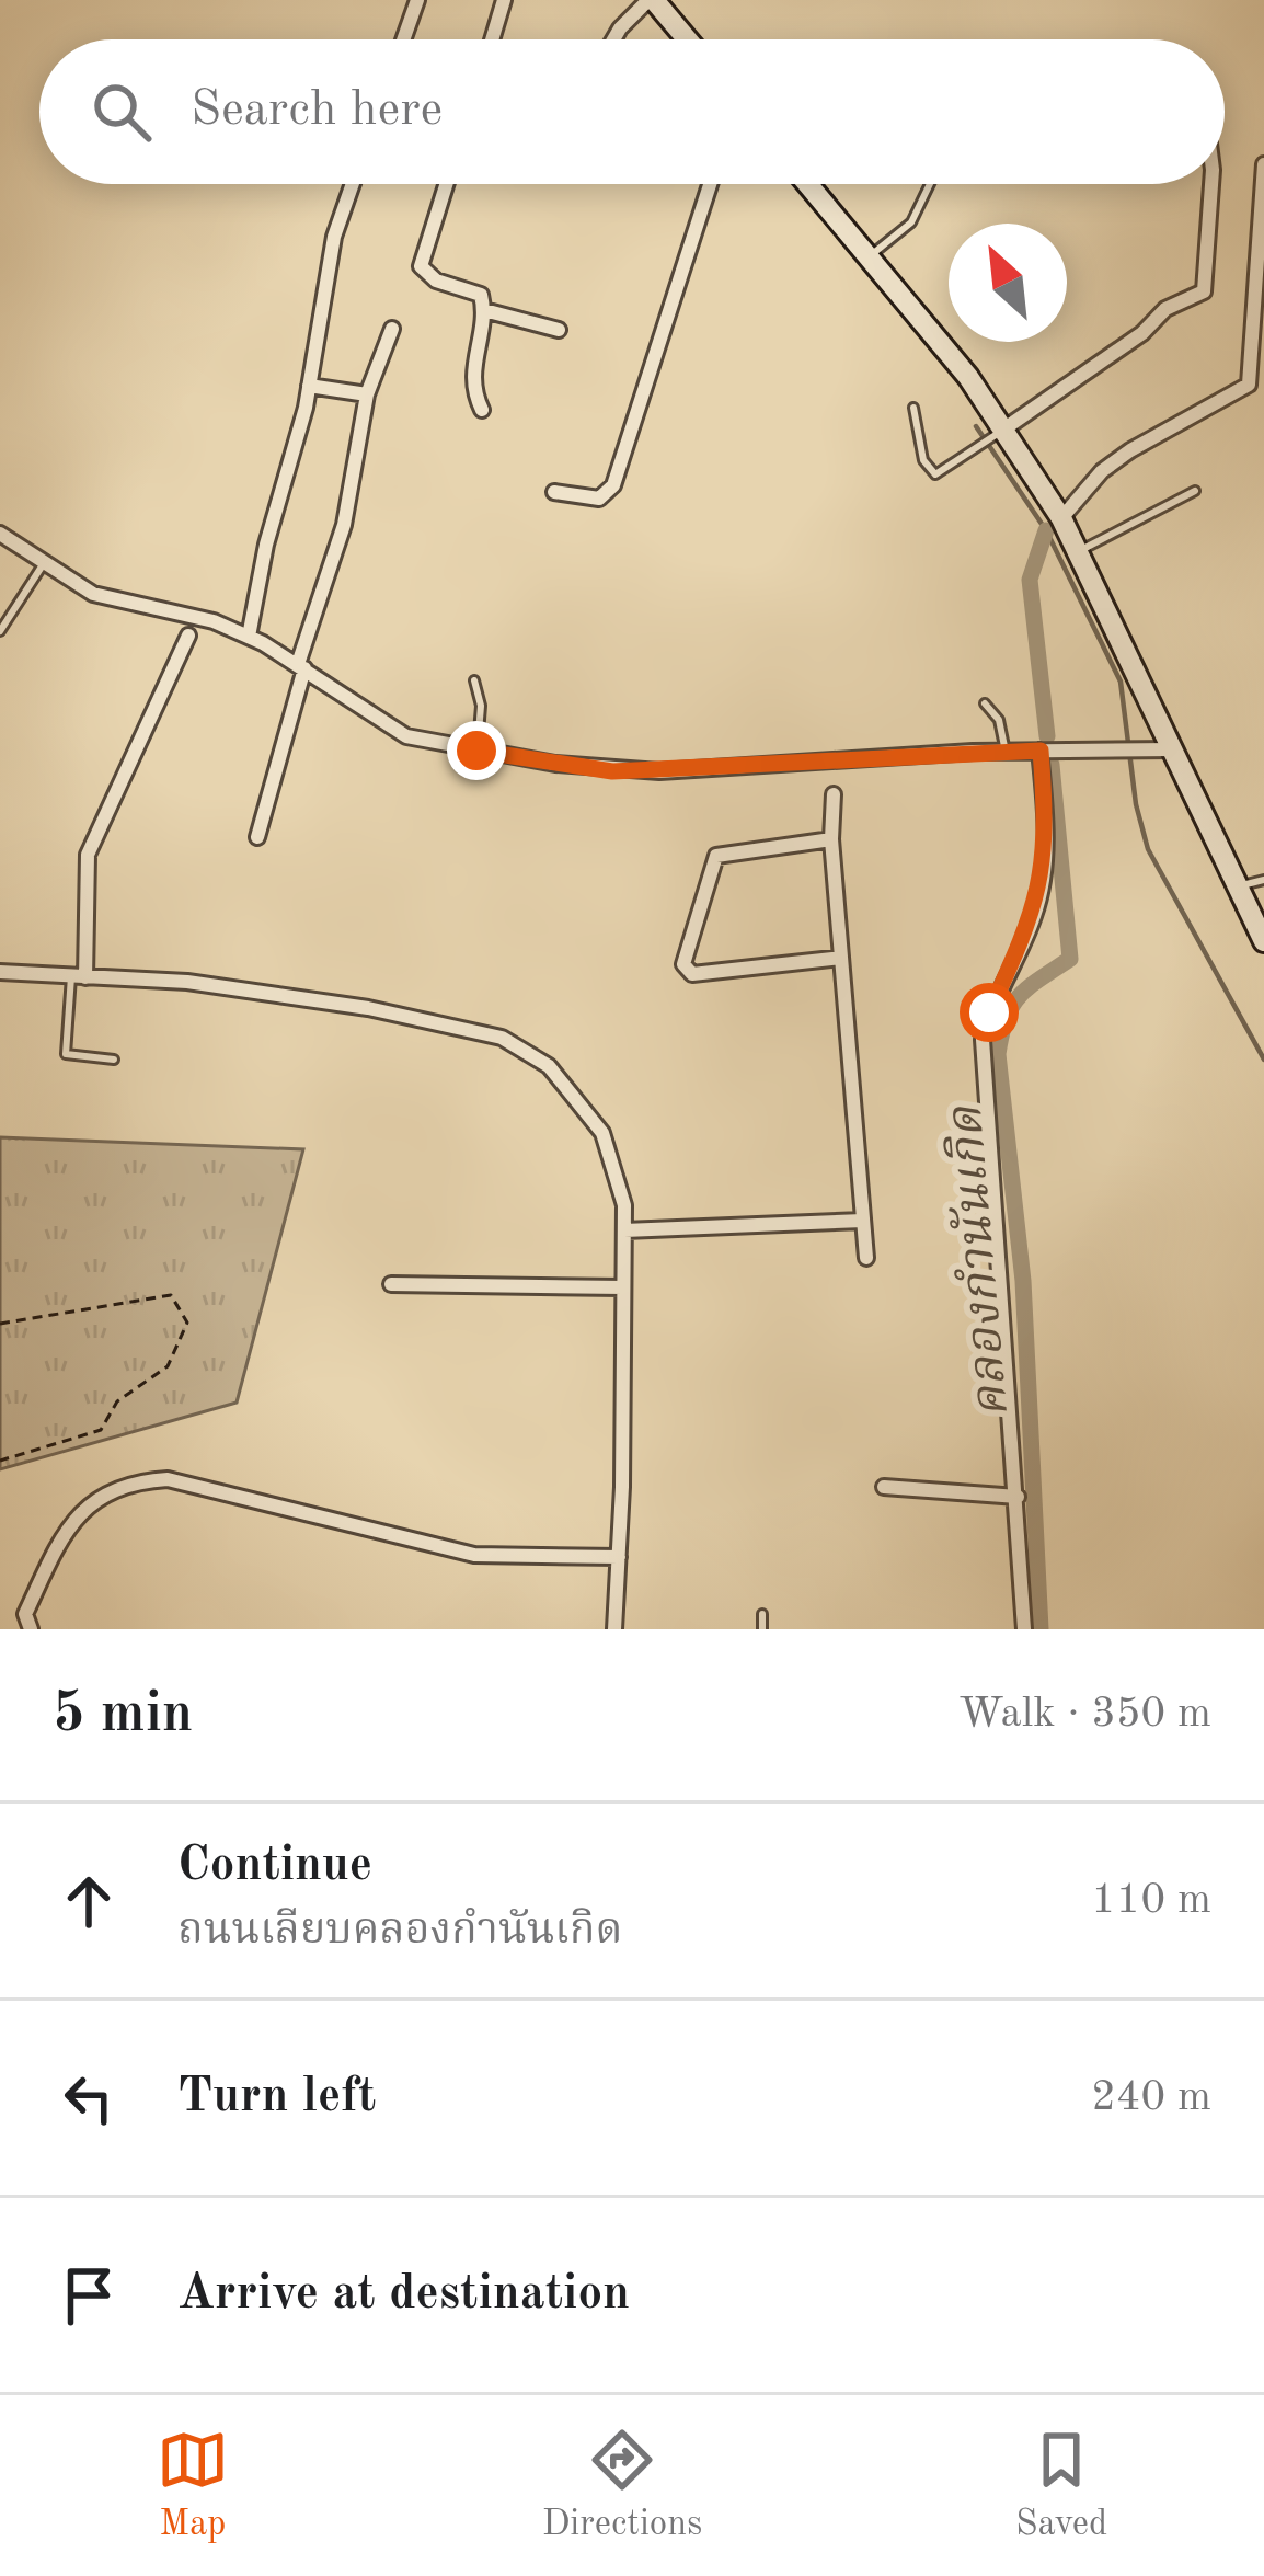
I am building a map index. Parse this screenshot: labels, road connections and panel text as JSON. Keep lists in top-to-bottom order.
{
  "water": ["คลองกำนันเกิด"],
  "north": "top left",
  "page": {
    "search": "Search here",
    "heading": ["5 min", "Walk · 350 m"],
    "list": [
      ["Continue", "ถนนเลียบคลองกำนันเกิด", "110 m"],
      ["Turn left", "240 m"],
      "Arrive at destination"
    ],
    "nav": ["Map", "Directions", "Saved"]
  }
}
